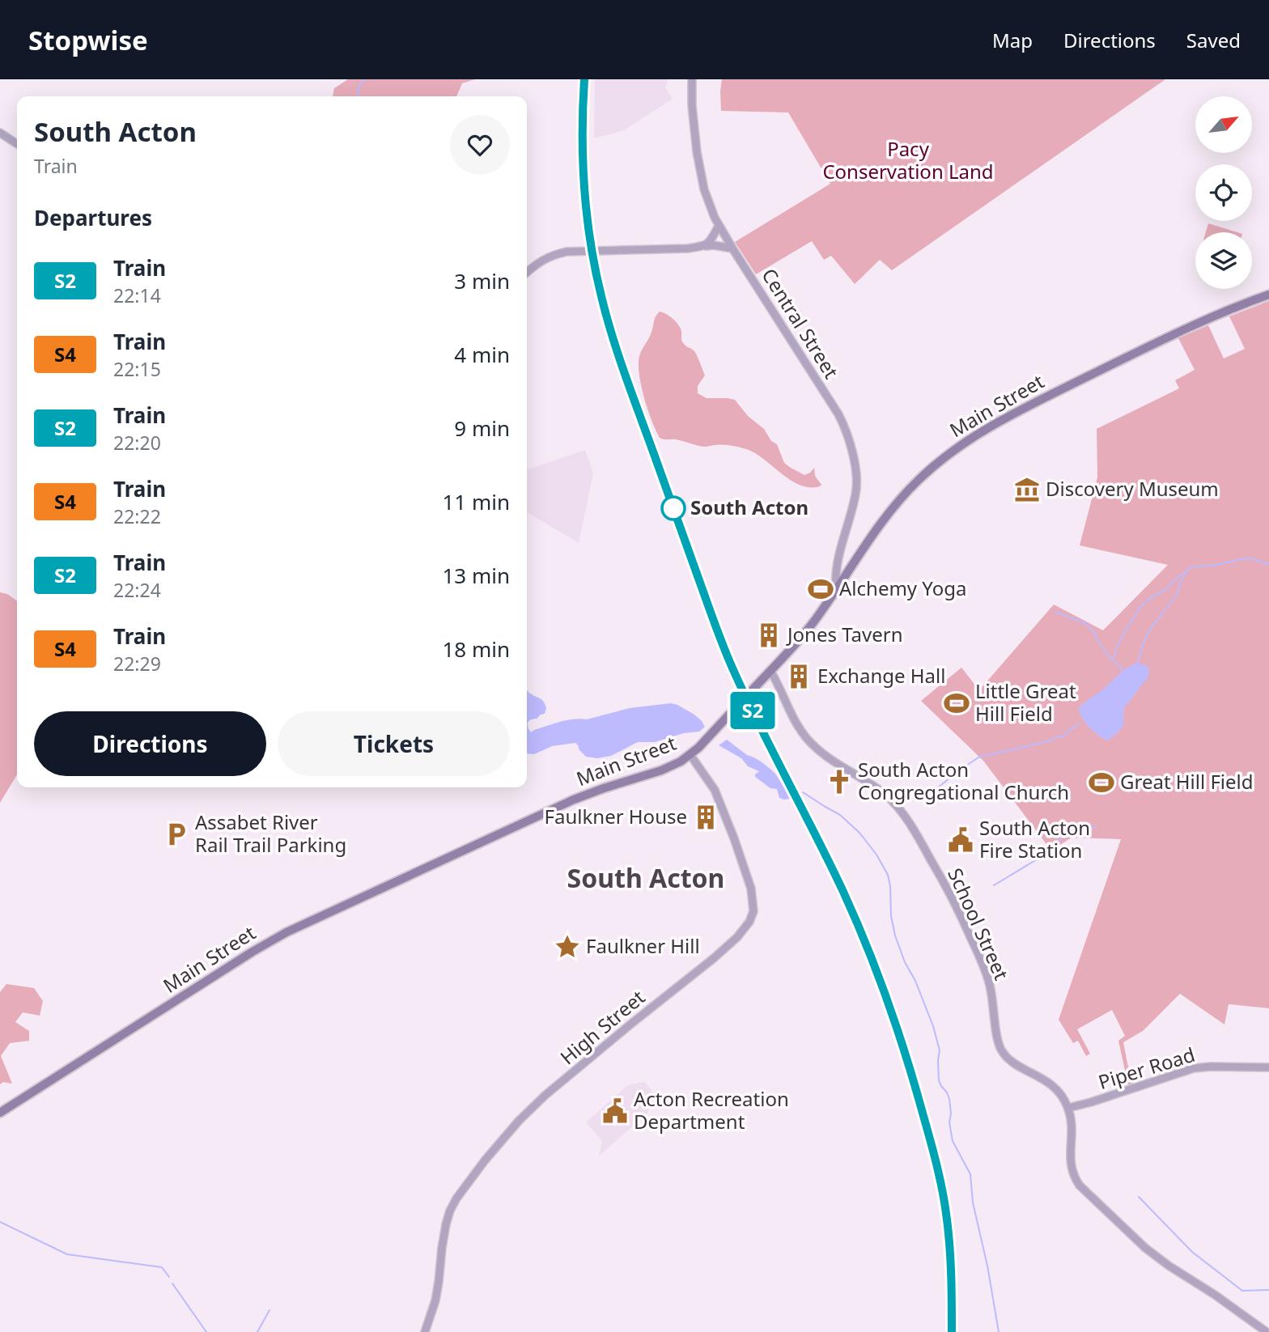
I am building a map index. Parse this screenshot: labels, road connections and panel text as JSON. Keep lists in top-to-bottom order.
{
  "streets": {
    "main road": ["Main Street"],
    "street": [
      "Central Street",
      "School Street",
      "High Street",
      "Piper Road"
    ]
  },
  "crossings": [
    ["Central Street", "Main Street"],
    ["Main Street", "School Street"],
    ["Main Street", "High Street"],
    ["School Street", "Piper Road"]
  ],
  "districts": ["South Acton"],
  "parks": ["Pacy Conservation Land"],
  "places": {
    "museum": ["Discovery Museum"],
    "other": ["South Acton"],
    "sports": ["Alchemy Yoga", "Little Great Hill Field", "Great Hill Field"],
    "building": ["Jones Tavern", "Exchange Hall", "Faulkner House"],
    "church": ["South Acton Congregational Church"],
    "parking": ["Assabet River Rail Trail Parking"],
    "public building": ["South Acton Fire Station", "Acton Recreation Department"],
    "place": ["Faulkner Hill"]
  },
  "north": "top right",
  "page": {
    "header": "Stopwise",
    "nav": ["Map", "Directions", "Saved"],
    "on_map": "S2",
    "heading": [
      ["South Acton", "Train"],
      "Departures"
    ],
    "list": [
      {
        "mark": "S2",
        "name": "Train",
        "note": "22:14",
        "value": "3 min"
      },
      {
        "mark": "S4",
        "name": "Train",
        "note": "22:15",
        "value": "4 min"
      },
      {
        "mark": "S2",
        "name": "Train",
        "note": "22:20",
        "value": "9 min"
      },
      {
        "mark": "S4",
        "name": "Train",
        "note": "22:22",
        "value": "11 min"
      },
      {
        "mark": "S2",
        "name": "Train",
        "note": "22:24",
        "value": "13 min"
      },
      {
        "mark": "S4",
        "name": "Train",
        "note": "22:29",
        "value": "18 min"
      }
    ],
    "buttons": ["Directions", "Tickets"]
  }
}
